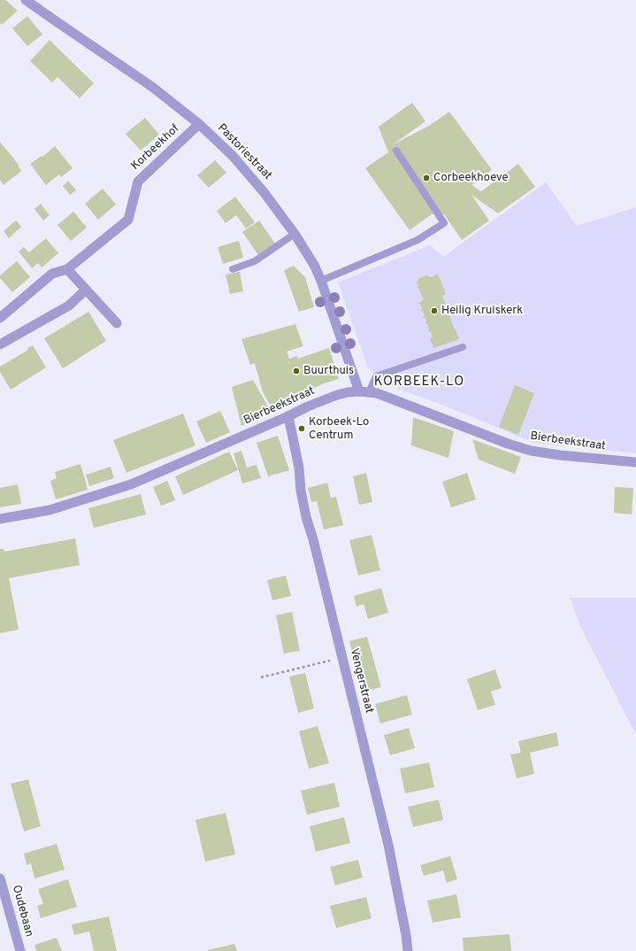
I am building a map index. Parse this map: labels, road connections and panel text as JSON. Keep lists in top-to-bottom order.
{
  "streets": {
    "street": [
      "Korbeekhof",
      "Pastoriestraat",
      "Bierbeekstraat",
      "Vengerstraat",
      "Oudebaan"
    ]
  },
  "crossings": [
    ["Korbeekhof", "Pastoriestraat"],
    ["Pastoriestraat", "Bierbeekstraat"],
    ["Bierbeekstraat", "Vengerstraat"]
  ],
  "districts": ["KORBEEK-LO"],
  "places": [
    "Corbeekhoeve",
    "Heilig Kruiskerk",
    "Buurthuis",
    "Korbeek-Lo Centrum"
  ]
}
